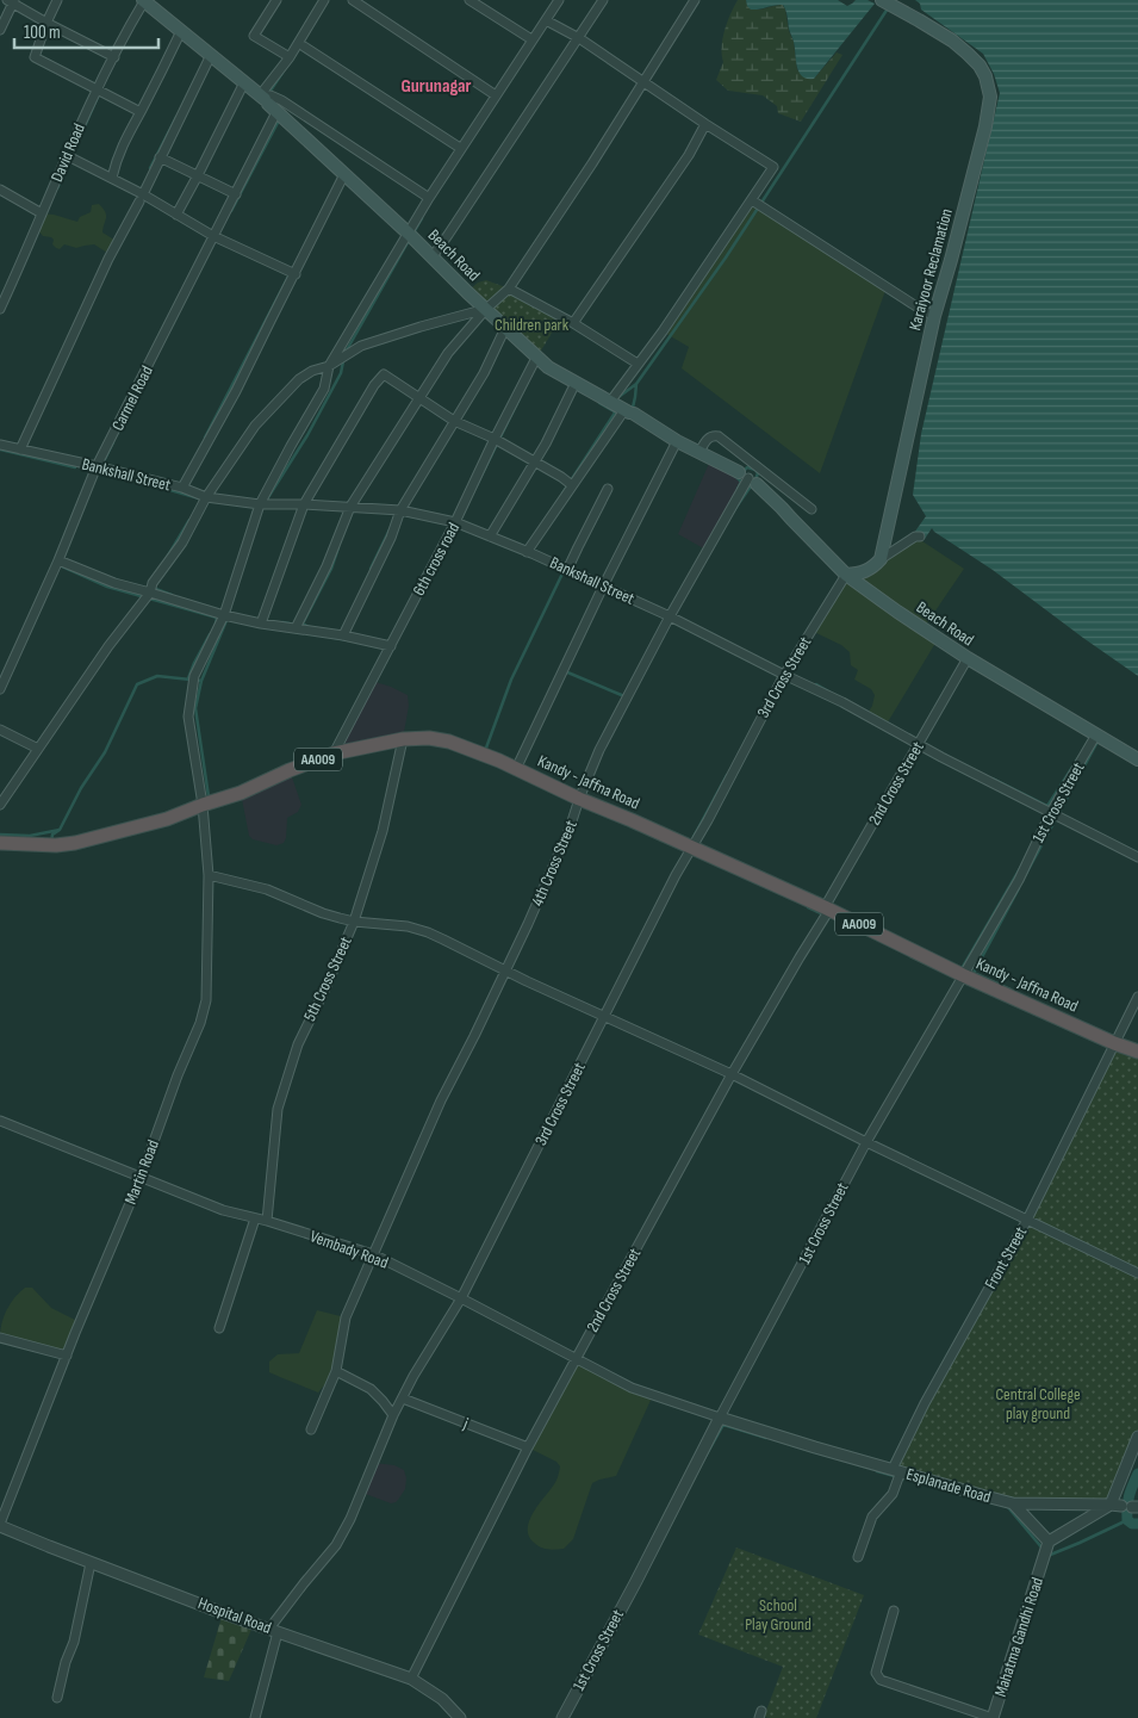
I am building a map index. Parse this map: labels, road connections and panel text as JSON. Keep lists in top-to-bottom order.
{
  "streets": {
    "highway": ["AA009", "Kandy - Jaffna Road"],
    "main road": ["Beach Road", "Karaiyoor Reclamation"],
    "street": [
      "David Road",
      "Carmel Road",
      "Bankshall Street",
      "6th cross road",
      "3rd Cross Street",
      "2nd Cross Street",
      "1st Cross Street",
      "4th Cross Street",
      "5th Cross Street",
      "Martin Road",
      "Vembady Road",
      "Front Street",
      "j",
      "Esplanade Road",
      "Hospital Road",
      "Mahatma Gandhi Road"
    ]
  },
  "crossings": [
    ["David Road", "Beach Road"],
    ["Beach Road", "Carmel Road"],
    ["Beach Road", "3rd Cross Street"],
    ["Beach Road", "2nd Cross Street"],
    ["Beach Road", "1st Cross Street"],
    ["Beach Road", "4th Cross Street"],
    ["Beach Road", "Martin Road"],
    ["Carmel Road", "Bankshall Street"],
    ["Bankshall Street", "6th cross road"],
    ["Bankshall Street", "3rd Cross Street"],
    ["Bankshall Street", "2nd Cross Street"],
    ["Bankshall Street", "1st Cross Street"],
    ["Bankshall Street", "4th Cross Street"],
    ["Bankshall Street", "Martin Road"],
    ["6th cross road", "Kandy - Jaffna Road"],
    ["3rd Cross Street", "Kandy - Jaffna Road"],
    ["3rd Cross Street", "Vembady Road"],
    ["3rd Cross Street", "j"],
    ["3rd Cross Street", "Hospital Road"],
    ["Kandy - Jaffna Road", "2nd Cross Street"],
    ["Kandy - Jaffna Road", "1st Cross Street"],
    ["Kandy - Jaffna Road", "4th Cross Street"],
    ["Kandy - Jaffna Road", "5th Cross Street"],
    ["Kandy - Jaffna Road", "Martin Road"],
    ["Kandy - Jaffna Road", "Front Street"],
    ["2nd Cross Street", "Vembady Road"],
    ["2nd Cross Street", "j"],
    ["2nd Cross Street", "Hospital Road"],
    ["1st Cross Street", "Vembady Road"],
    ["1st Cross Street", "Esplanade Road"],
    ["4th Cross Street", "Vembady Road"],
    ["5th Cross Street", "Vembady Road"],
    ["Martin Road", "Vembady Road"],
    ["Martin Road", "Hospital Road"],
    ["Vembady Road", "Esplanade Road"],
    ["Front Street", "Esplanade Road"]
  ],
  "districts": ["Gurunagar"],
  "parks": ["Children park", "Central College play ground", "School Play Ground"],
  "scale_bar": "100 m"
}
